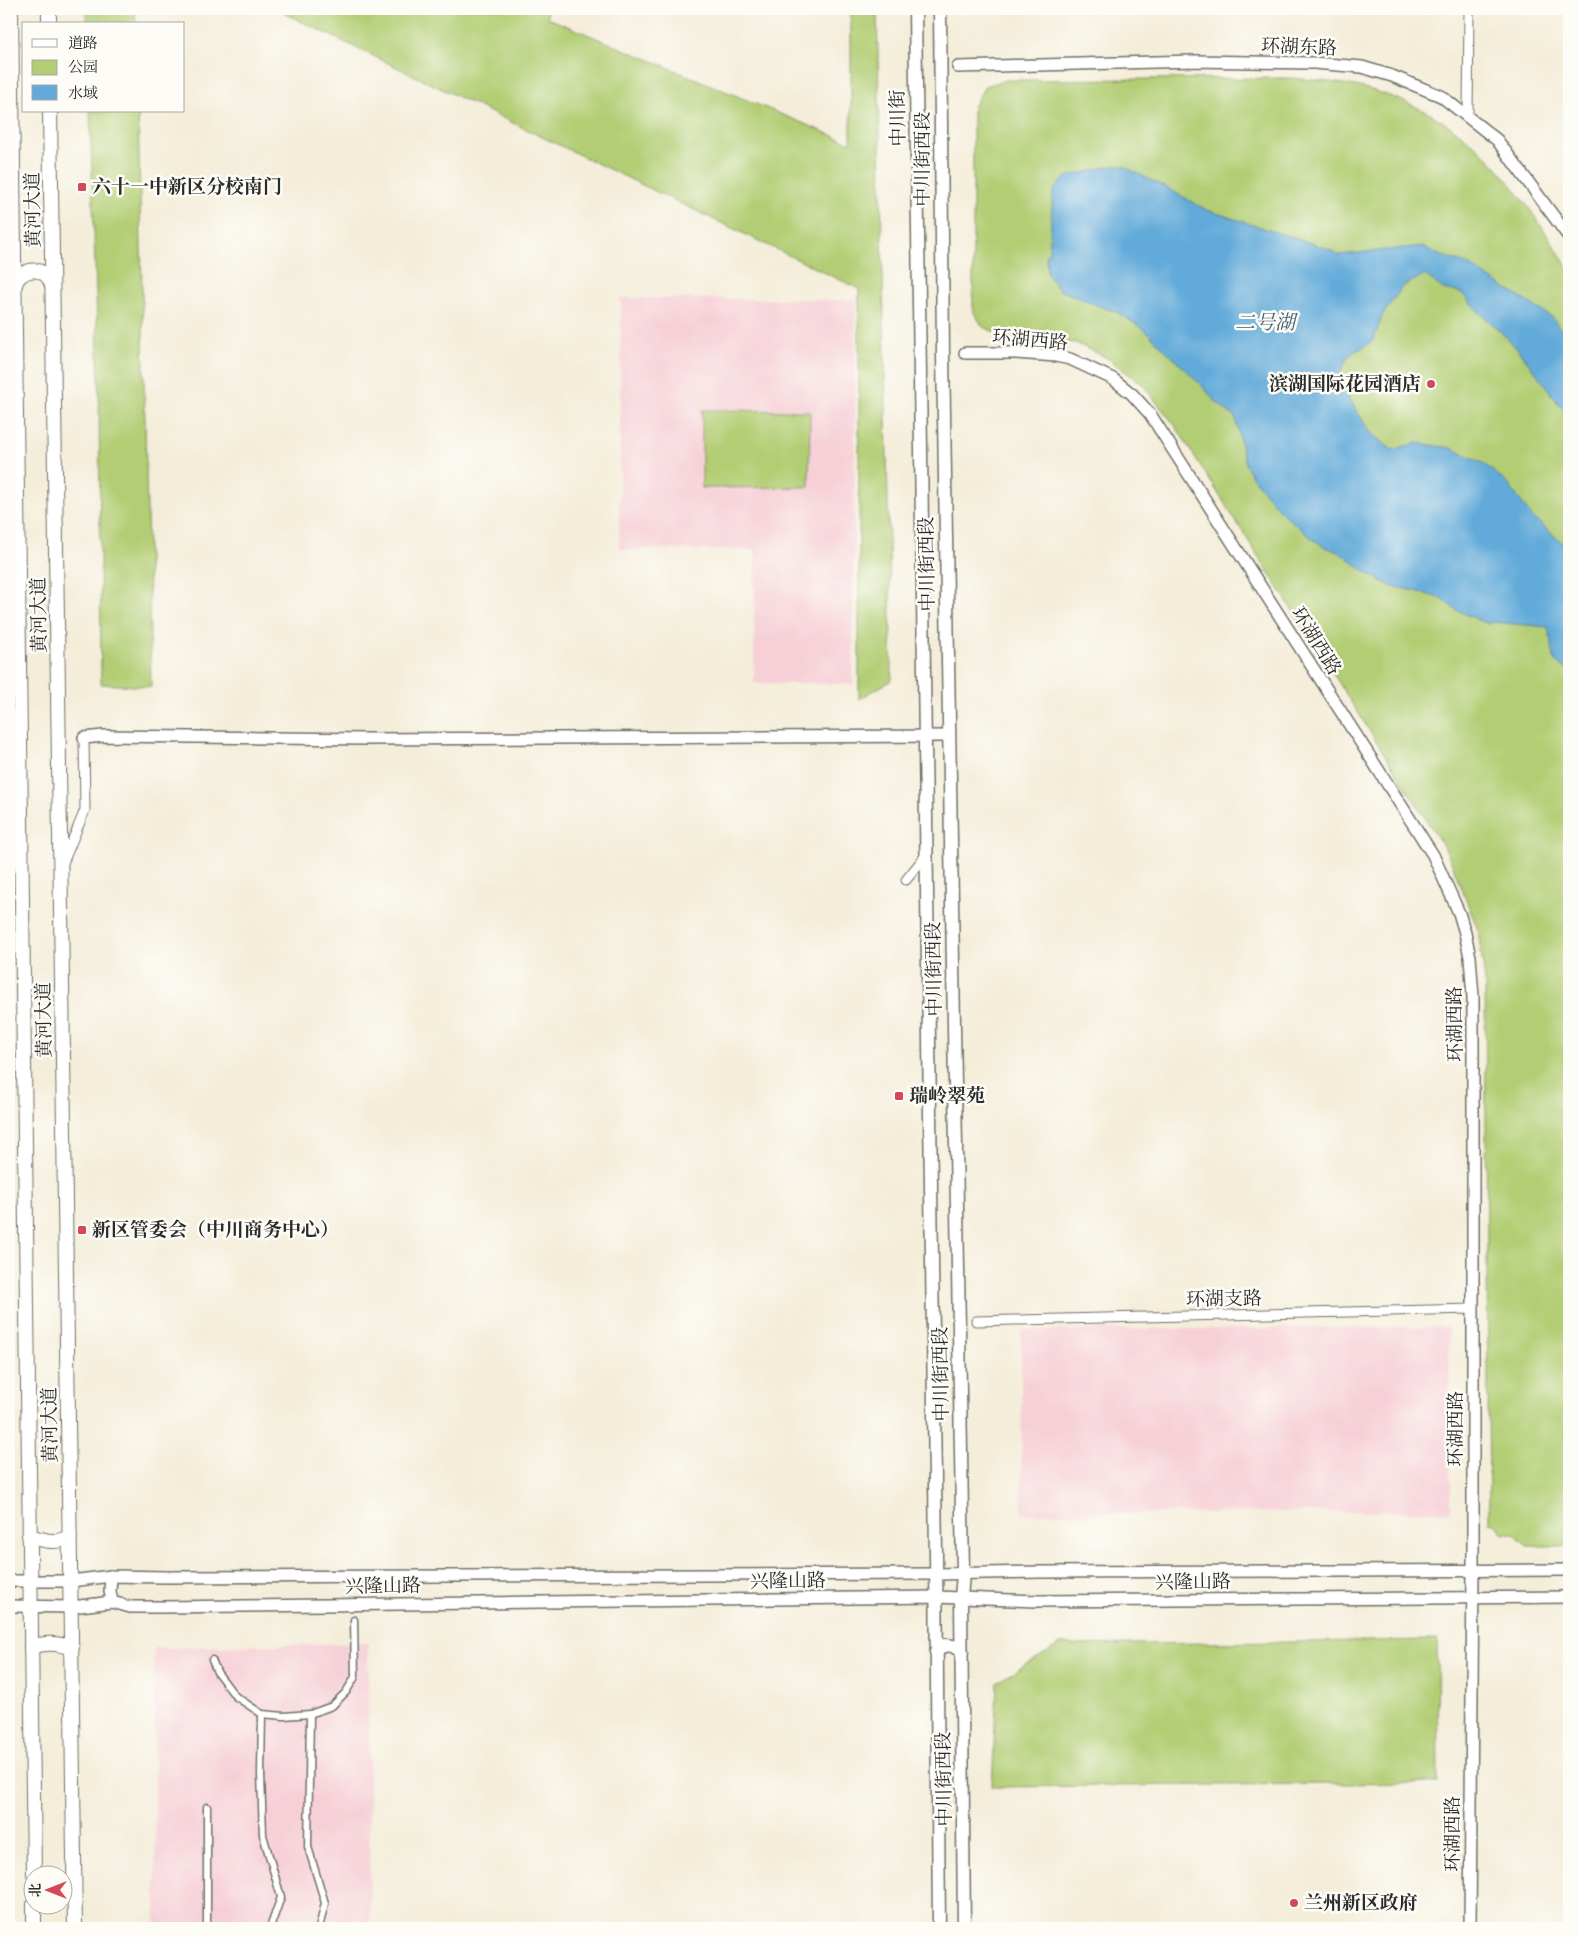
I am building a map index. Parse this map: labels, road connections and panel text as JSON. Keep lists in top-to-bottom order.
{
  "streets": {
    "main road": ["中川街", "中川街西段", "黄河大道"],
    "street": [
      "环湖东路",
      "环湖西路",
      "环湖支路",
      "兴隆山路"
    ]
  },
  "crossings": [
    ["中川街", "中川街西段"],
    ["中川街西段", "兴隆山路"],
    ["黄河大道", "兴隆山路"],
    ["环湖西路", "环湖支路"],
    ["环湖西路", "兴隆山路"]
  ],
  "water": ["二号湖"],
  "places": {
    "transit": ["六十一中新区分校南门", "瑞岭翠苑", "新区管委会（中川商务中心）"],
    "other": ["滨湖国际花园酒店", "兰州新区政府"]
  },
  "legend": ["道路", "公园", "水域"],
  "north": "left"
}
